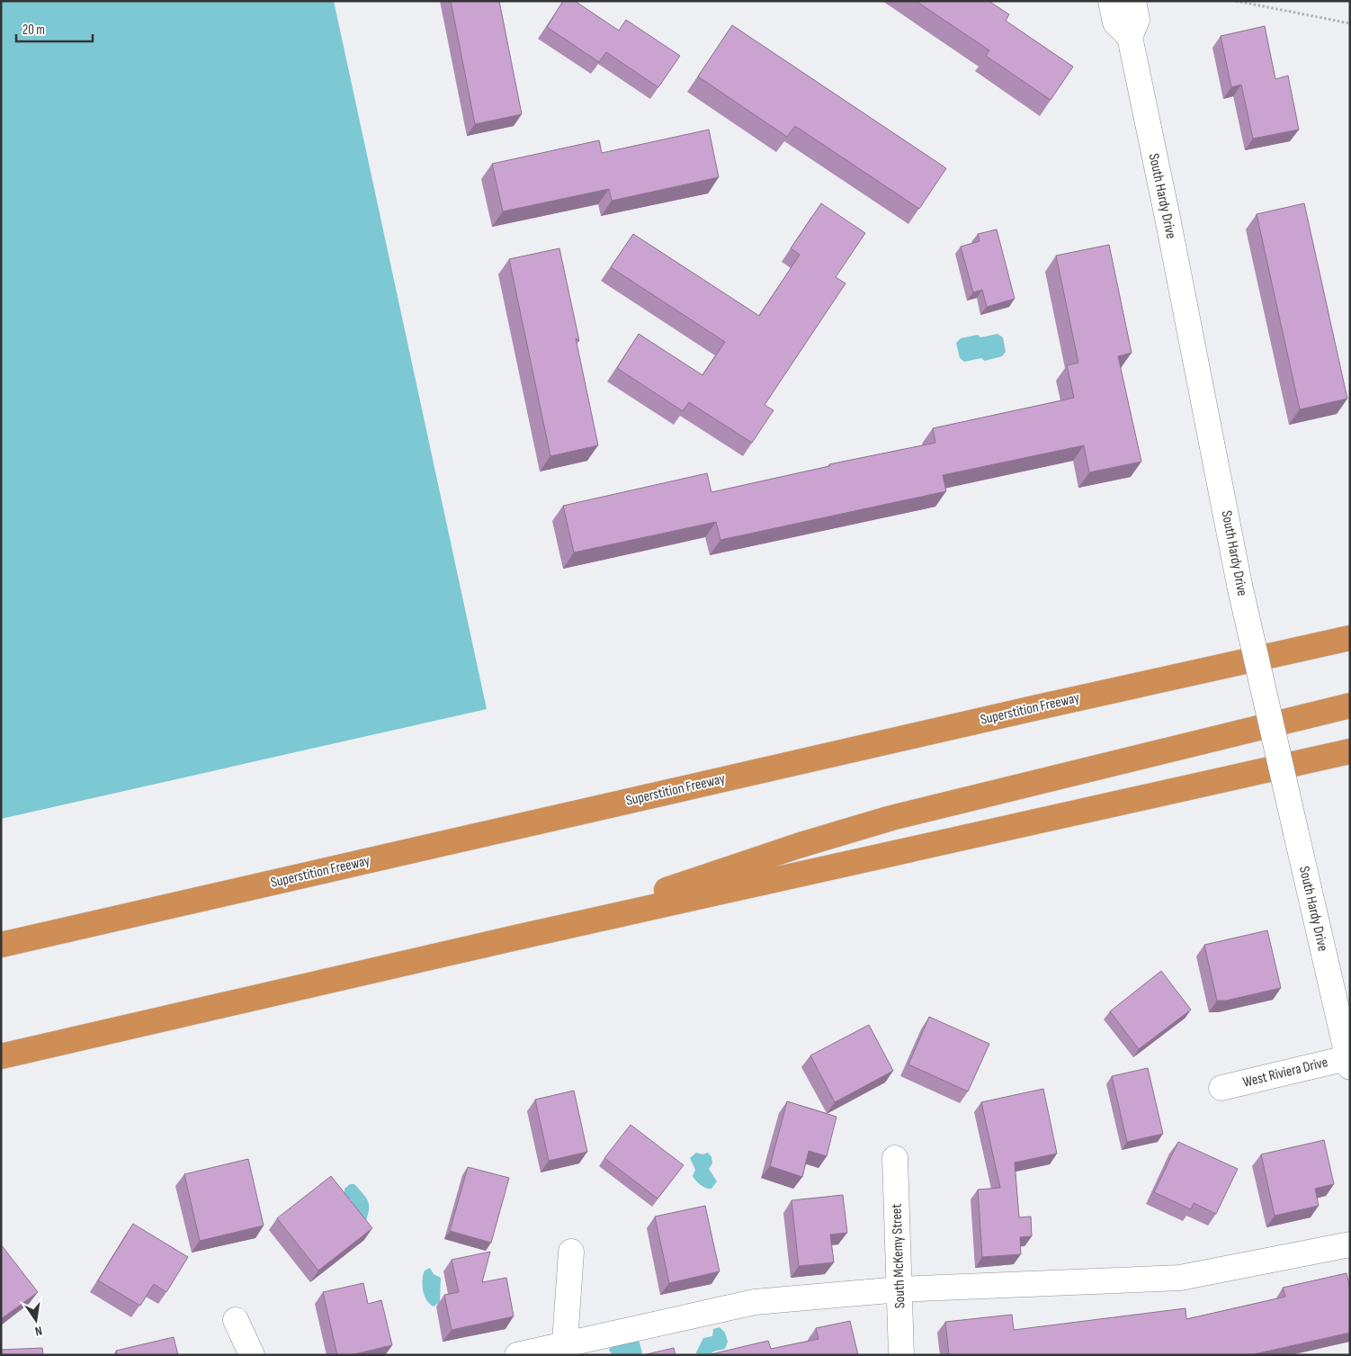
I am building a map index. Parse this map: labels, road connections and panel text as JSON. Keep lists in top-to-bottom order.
{
  "streets": {
    "highway": ["Superstition Freeway"],
    "street": ["South Hardy Drive", "West Riviera Drive", "South McKemy Street"]
  },
  "crossings": [
    ["South Hardy Drive", "West Riviera Drive"]
  ],
  "scale_bar": "20 m",
  "north": "bottom"
}
